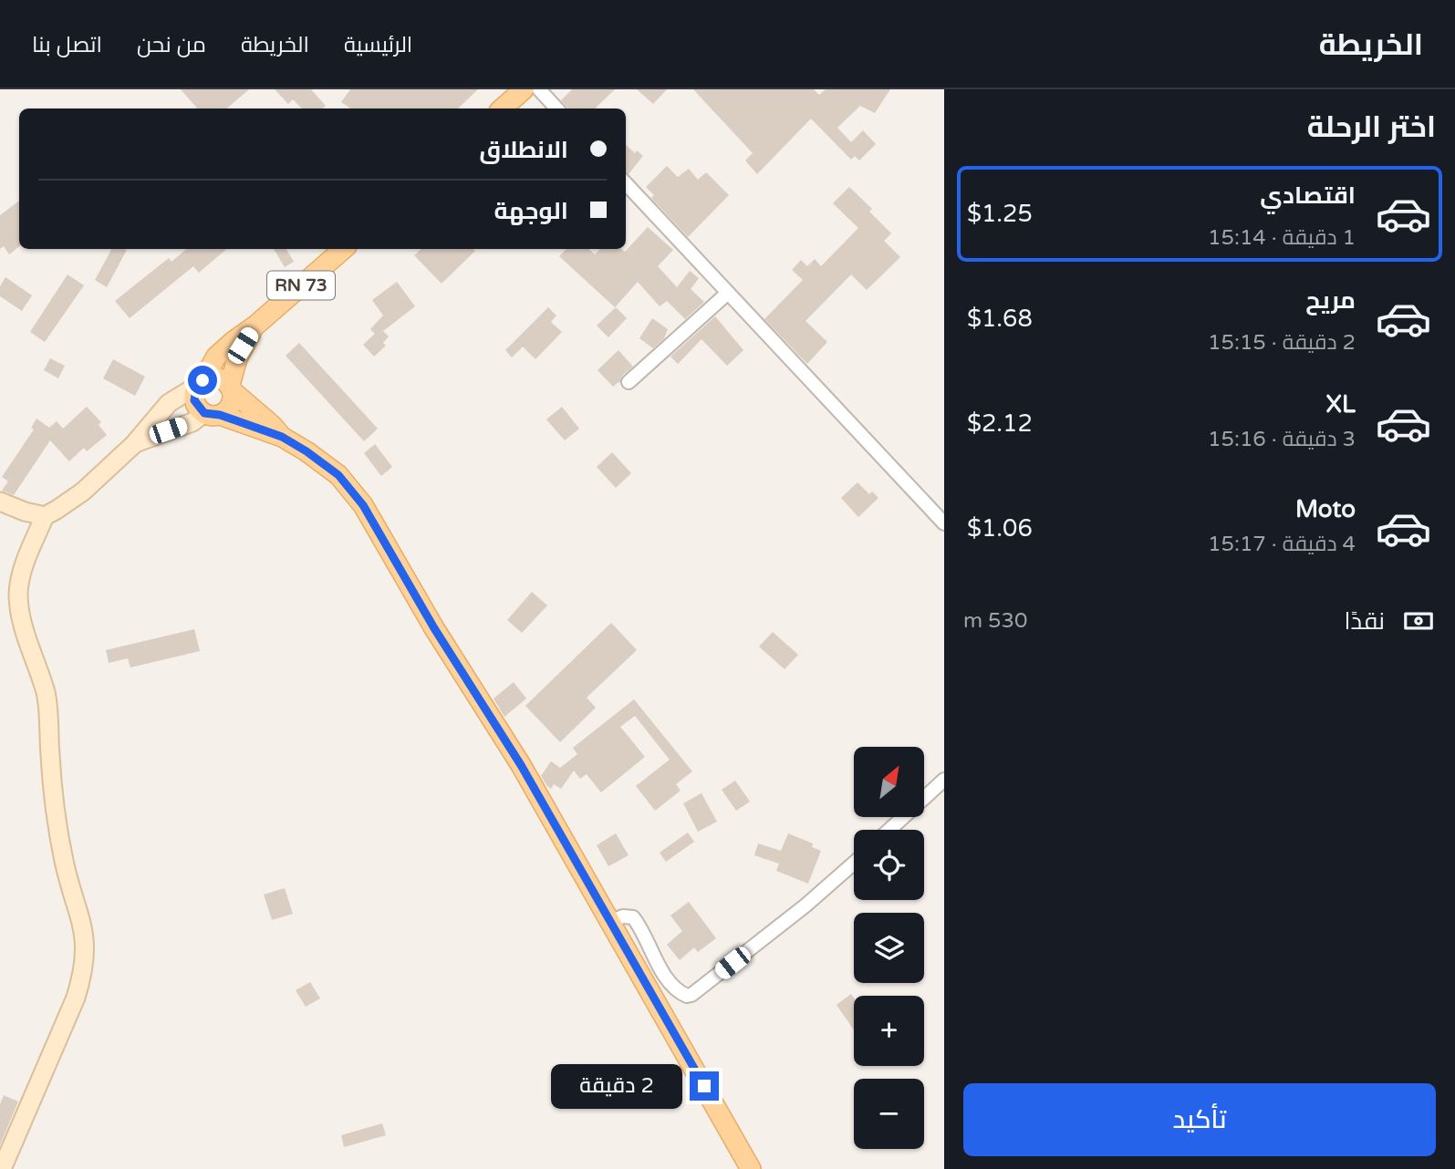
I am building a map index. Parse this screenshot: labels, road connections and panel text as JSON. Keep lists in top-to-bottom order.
{
  "streets": {
    "main road": ["RN 73"]
  },
  "north": "top right",
  "page": {
    "header": "الخريطة",
    "nav": [
      "الرئيسية",
      "الخريطة",
      "من نحن",
      "اتصل بنا"
    ],
    "heading": "اختر الرحلة",
    "banner": ["الانطلاق", "الوجهة"],
    "list": [
      {
        "name": "اقتصادي",
        "note": "1 دقيقة · 15:14",
        "value": "$1.25"
      },
      {
        "name": "مريح",
        "note": "2 دقيقة · 15:15",
        "value": "$1.68"
      },
      {
        "name": "XL",
        "note": "3 دقيقة · 15:16",
        "value": "$2.12"
      },
      {
        "name": "Moto",
        "note": "4 دقيقة · 15:17",
        "value": "$1.06"
      }
    ],
    "pay": ["نقدًا", "530 m"],
    "map_buttons": ["+", "−"],
    "bubble": "2 دقيقة",
    "buttons": "تأكيد"
  }
}
